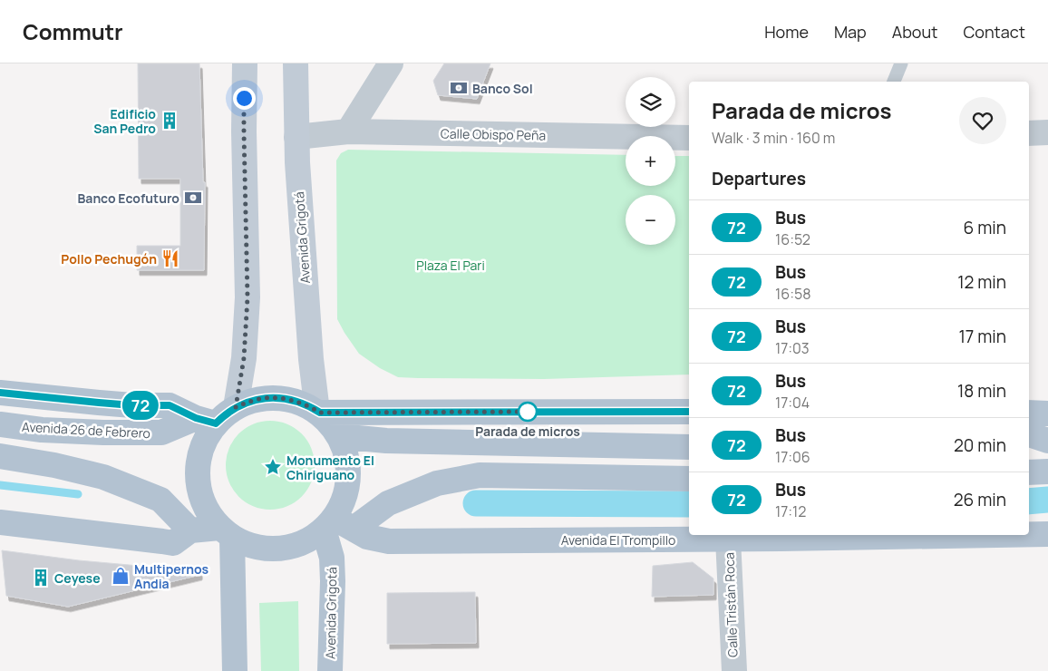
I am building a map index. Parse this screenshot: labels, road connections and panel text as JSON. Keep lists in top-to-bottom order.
{
  "streets": {
    "main road": ["Avenida Grigotá", "Avenida 26 de Febrero", "Avenida El Trompillo"],
    "street": ["Calle Obispo Peña", "Calle Tristán Roca"]
  },
  "crossings": [
    ["Calle Obispo Peña", "Avenida Grigotá"],
    ["Avenida Grigotá", "Avenida 26 de Febrero"],
    ["Avenida Grigotá", "Avenida El Trompillo"],
    ["Avenida 26 de Febrero", "Avenida El Trompillo"],
    ["Avenida El Trompillo", "Calle Tristán Roca"]
  ],
  "parks": ["Plaza El Pari"],
  "places": {
    "bank": ["Banco Sol", "Banco Ecofuturo"],
    "building": ["Edificio San Pedro", "Ceyese"],
    "restaurant": ["Pollo Pechugón"],
    "other": ["Parada de micros"],
    "place": ["Monumento El Chiriguano"],
    "shop": ["Multipernos Andia"]
  },
  "lines": ["bus line 72"],
  "page": {
    "header": "Commutr",
    "nav": [
      "Home",
      "Map",
      "About",
      "Contact"
    ],
    "on_map": "72",
    "map_buttons": ["+", "−"],
    "heading": [
      ["Parada de micros", "Walk · 3 min · 160 m"],
      "Departures"
    ],
    "list": [
      {
        "mark": "72",
        "name": "Bus",
        "note": "16:52",
        "value": "6 min"
      },
      {
        "mark": "72",
        "name": "Bus",
        "note": "16:58",
        "value": "12 min"
      },
      {
        "mark": "72",
        "name": "Bus",
        "note": "17:03",
        "value": "17 min"
      },
      {
        "mark": "72",
        "name": "Bus",
        "note": "17:04",
        "value": "18 min"
      },
      {
        "mark": "72",
        "name": "Bus",
        "note": "17:06",
        "value": "20 min"
      },
      {
        "mark": "72",
        "name": "Bus",
        "note": "17:12",
        "value": "26 min"
      }
    ]
  }
}
